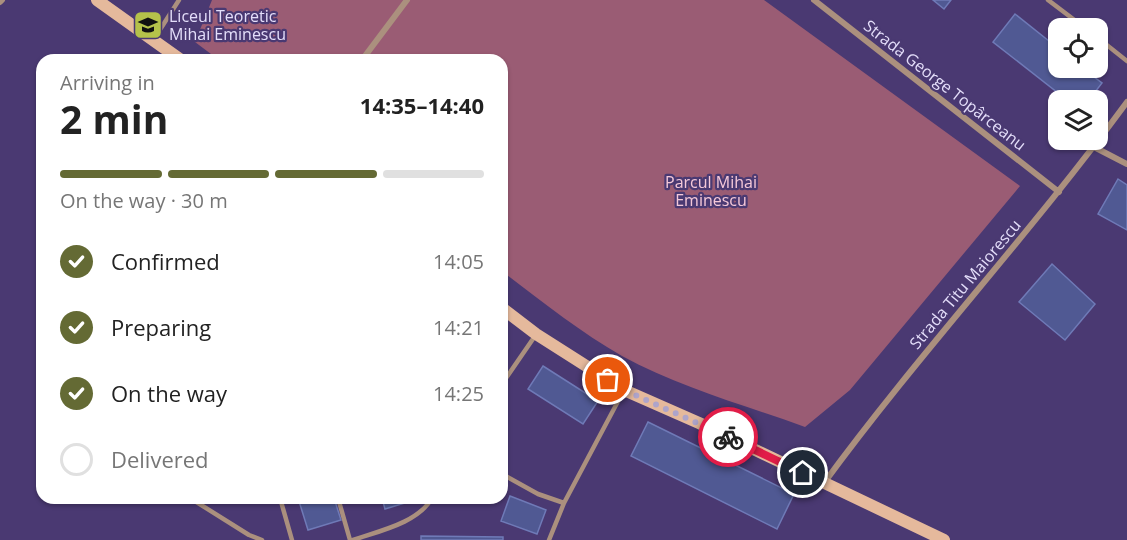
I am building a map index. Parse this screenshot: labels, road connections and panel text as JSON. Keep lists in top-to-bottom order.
{
  "streets": {
    "street": ["Strada George Topârceanu", "Strada Titu Maiorescu"]
  },
  "crossings": [
    ["Strada George Topârceanu", "Strada Titu Maiorescu"]
  ],
  "parks": ["Parcul Mihai Eminescu"],
  "places": {
    "school or university": ["Liceul Teoretic Mihai Eminescu"]
  },
  "page": {
    "heading": ["2 min", "Arriving in", "14:35–14:40"],
    "bar": "On the way · 30 m",
    "list": [
      ["Confirmed", "14:05"],
      ["Preparing", "14:21"],
      ["On the way", "14:25"],
      "Delivered"
    ]
  }
}
